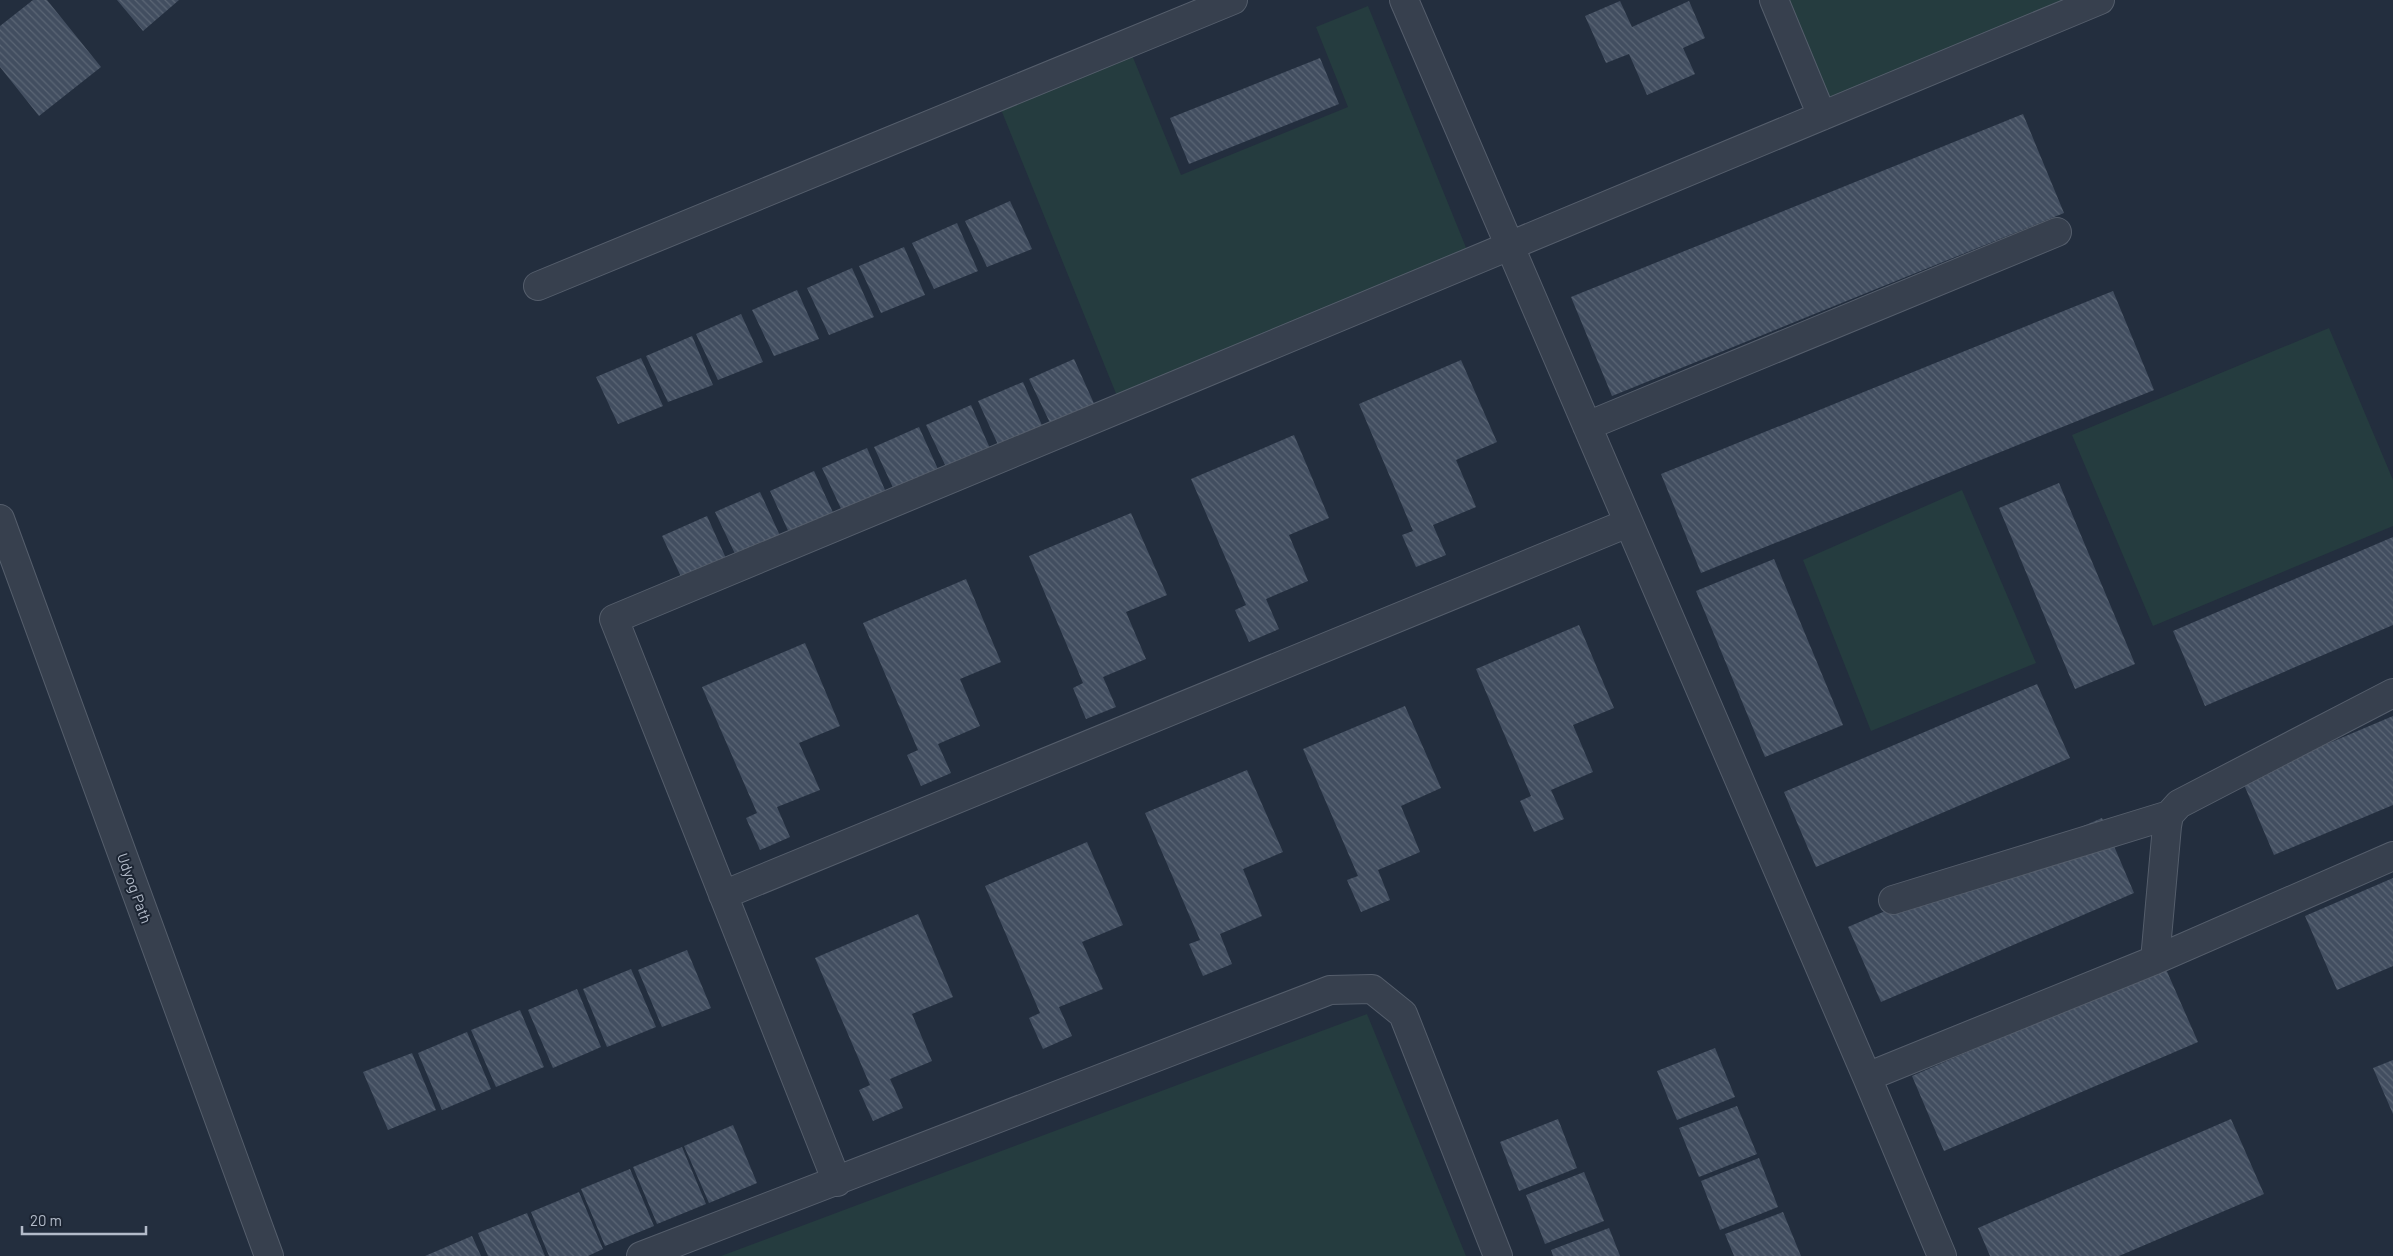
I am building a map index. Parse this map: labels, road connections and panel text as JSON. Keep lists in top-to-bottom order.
{
  "streets": {
    "street": ["Udyog Path"]
  },
  "scale_bar": "20 m"
}
